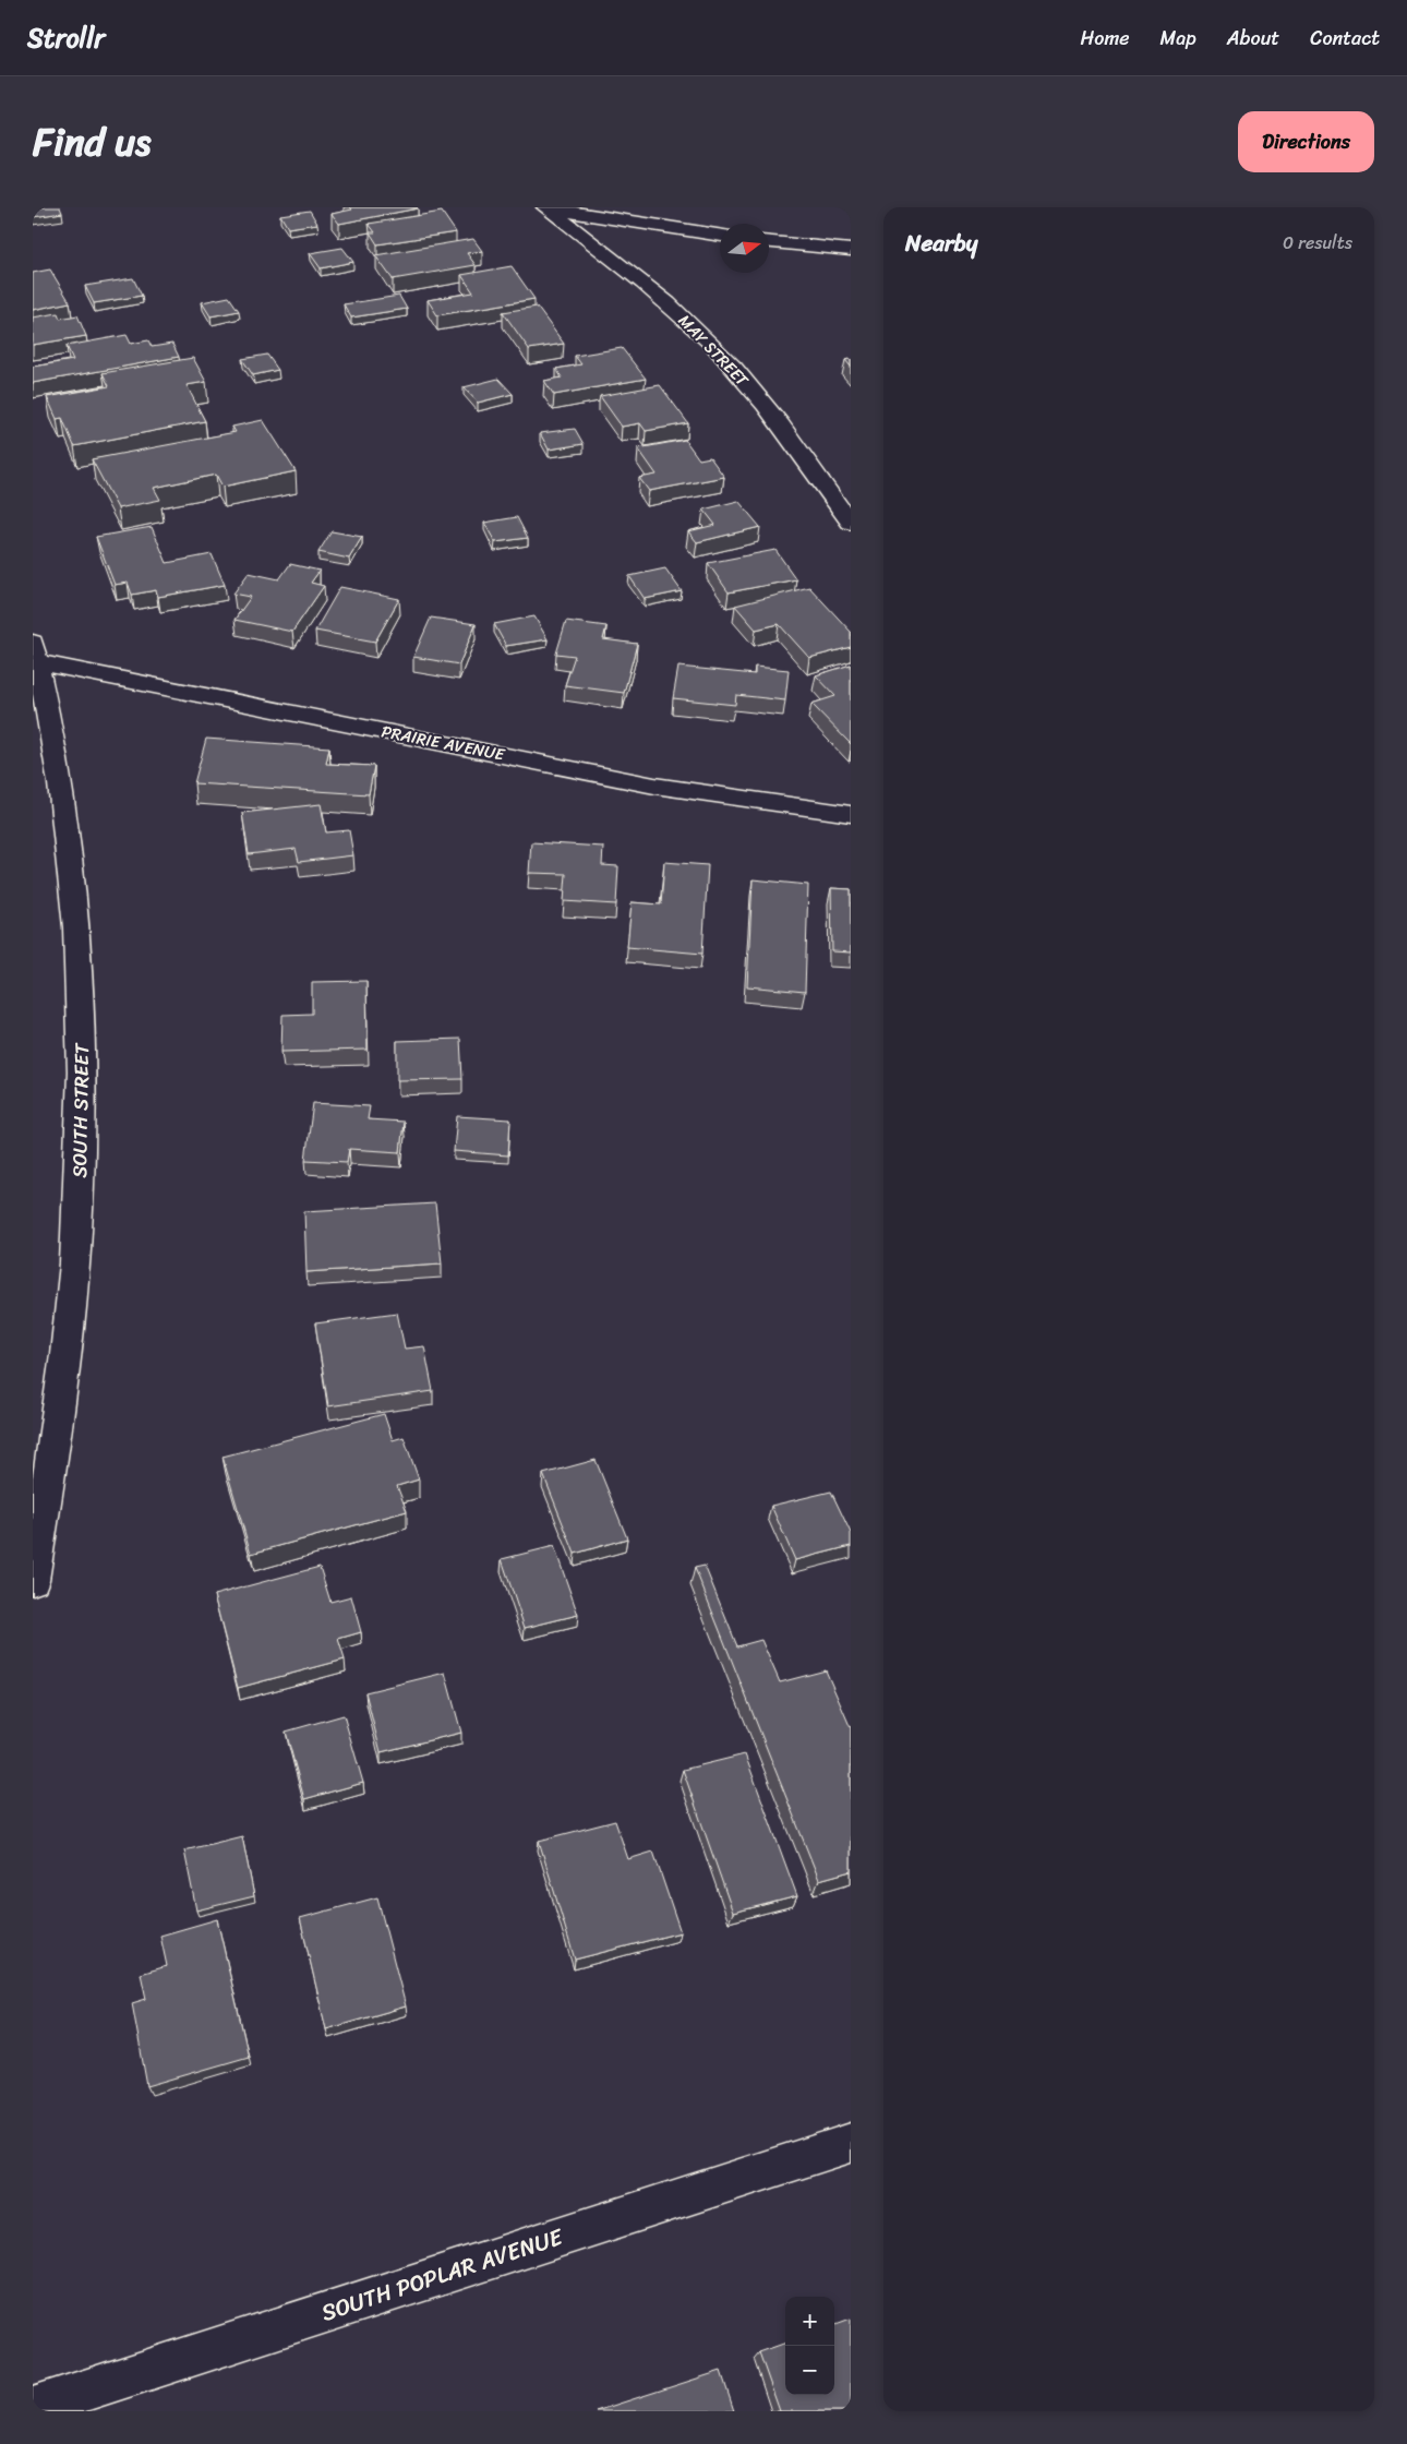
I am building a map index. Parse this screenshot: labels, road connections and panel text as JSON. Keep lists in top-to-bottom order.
{
  "streets": {
    "street": [
      "MAY STREET",
      "PRAIRIE AVENUE",
      "SOUTH STREET",
      "SOUTH POPLAR AVENUE"
    ]
  },
  "crossings": [
    ["PRAIRIE AVENUE", "SOUTH STREET"]
  ],
  "north": "right",
  "page": {
    "header": "Strollr",
    "nav": [
      "Home",
      "Map",
      "About",
      "Contact"
    ],
    "title": "Find us",
    "buttons": "Directions",
    "heading": ["Nearby", "0 results"],
    "map_buttons": ["+", "−"]
  }
}
